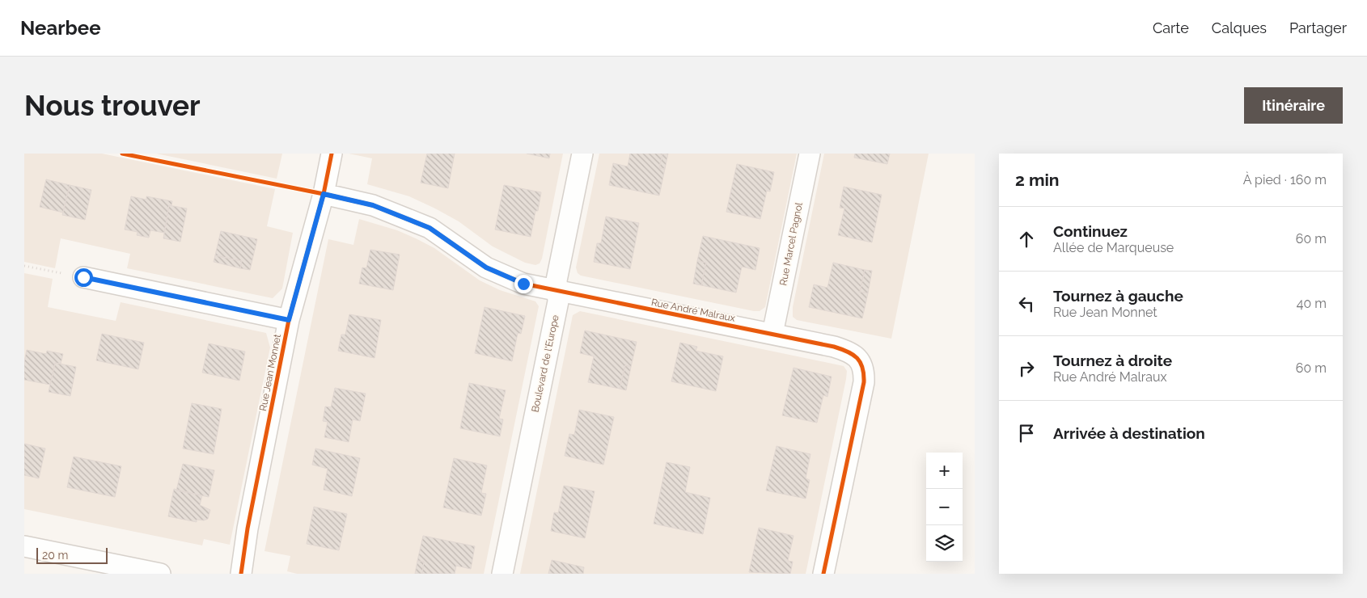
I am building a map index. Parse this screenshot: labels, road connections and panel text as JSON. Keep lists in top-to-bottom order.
{
  "streets": {
    "street": [
      "Rue Marcel Pagnol",
      "Rue André Malraux",
      "Boulevard de l'Europe",
      "Rue Jean Monnet"
    ]
  },
  "crossings": [
    ["Rue Marcel Pagnol", "Rue André Malraux"],
    ["Rue André Malraux", "Boulevard de l'Europe"],
    ["Rue André Malraux", "Rue Jean Monnet"]
  ],
  "scale_bar": "20 m",
  "page": {
    "header": "Nearbee",
    "nav": ["Carte", "Calques", "Partager"],
    "buttons": "Itinéraire",
    "title": "Nous trouver",
    "heading": ["2 min", "À pied · 160 m"],
    "list": [
      ["Continuez", "Allée de Marqueuse", "60 m"],
      ["Tournez à gauche", "Rue Jean Monnet", "40 m"],
      ["Tournez à droite", "Rue André Malraux", "60 m"],
      "Arrivée à destination"
    ],
    "map_buttons": ["+", "−"],
    "scale": "20 m"
  }
}
